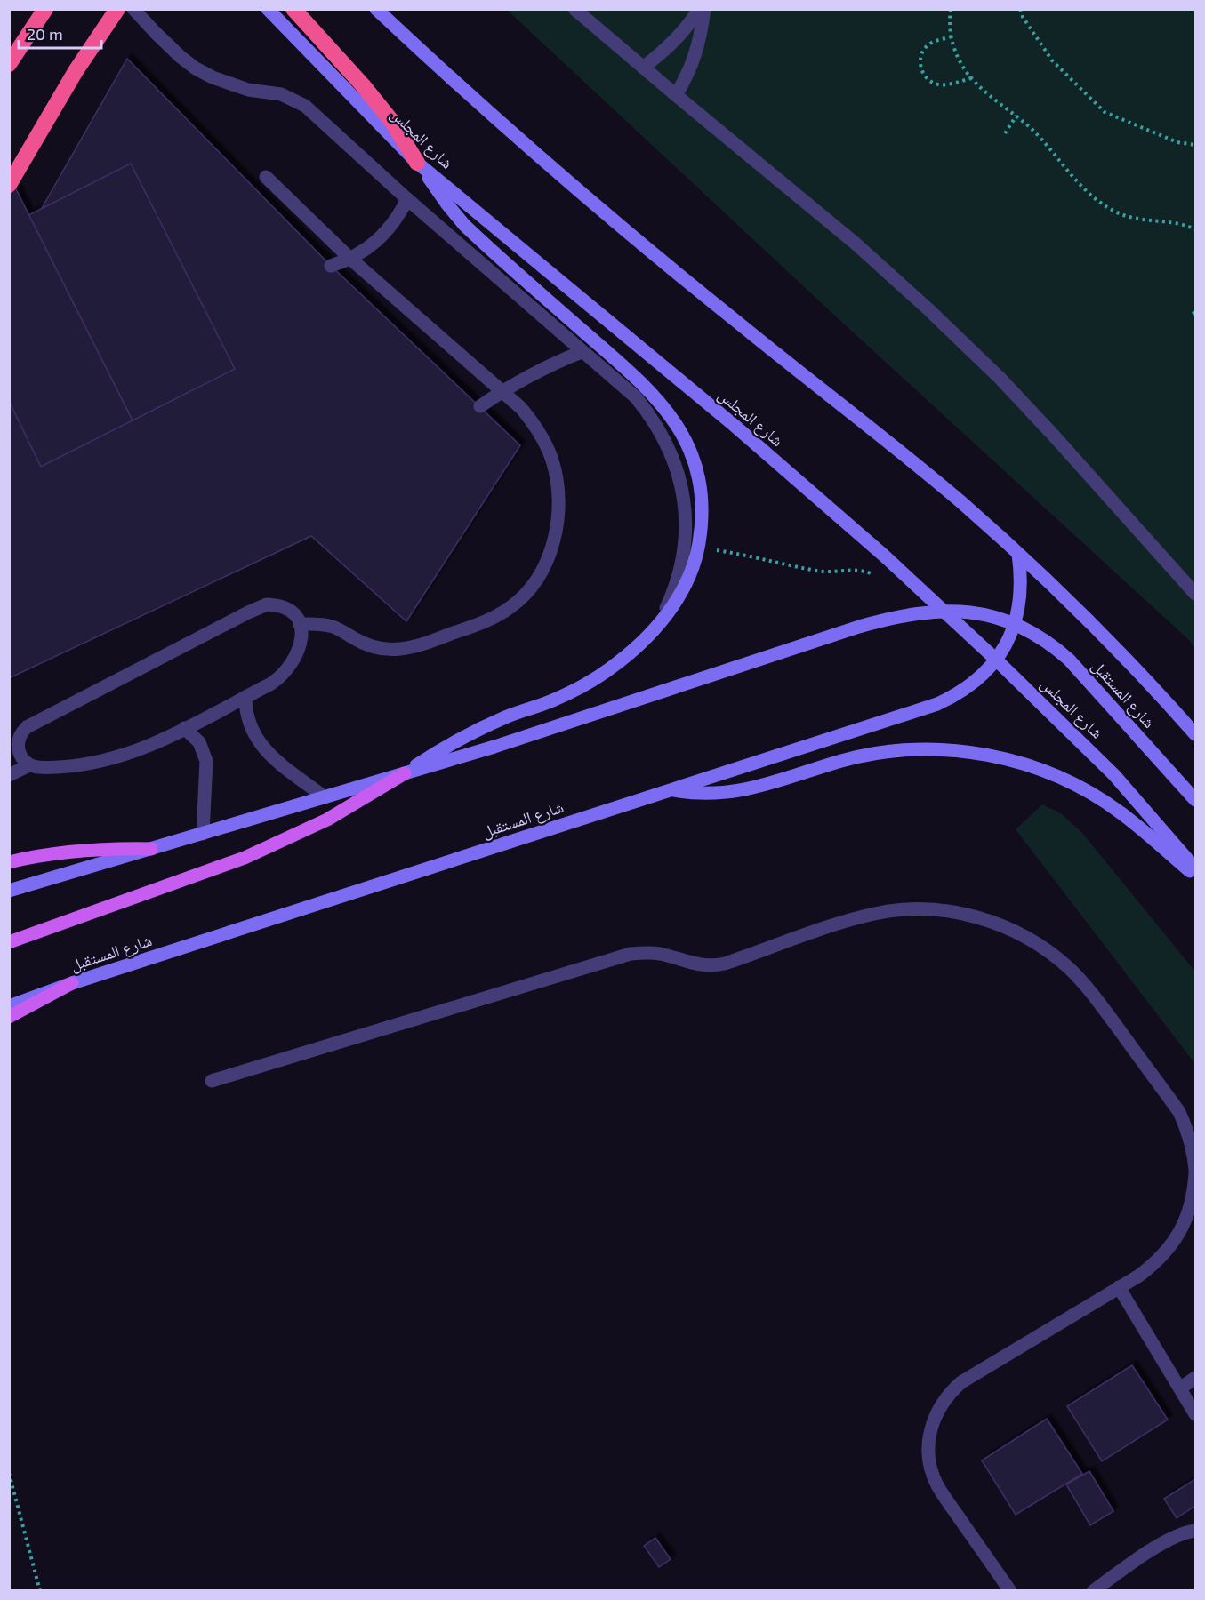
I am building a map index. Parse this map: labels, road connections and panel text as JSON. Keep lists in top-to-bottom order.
{
  "streets": {
    "main road": ["شارع المجلس", "شارع المستقبل"]
  },
  "crossings": [
    ["شارع المجلس", "شارع المستقبل"]
  ],
  "scale_bar": "20 m"
}
